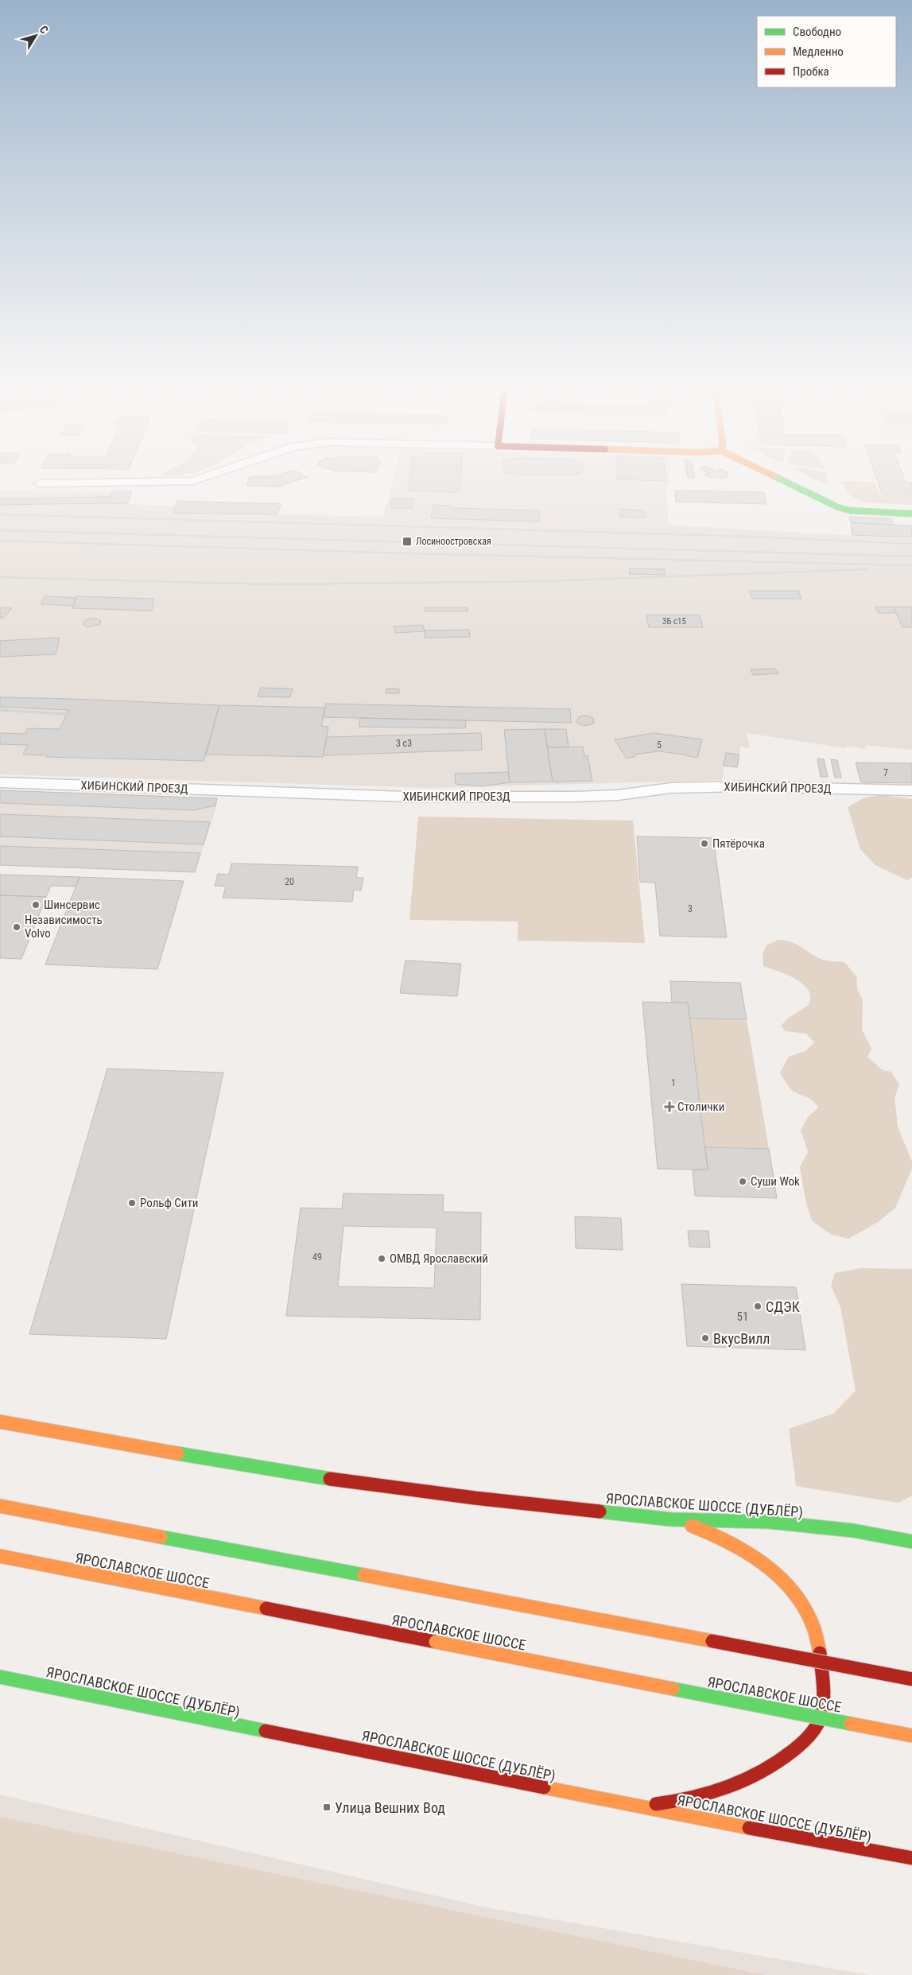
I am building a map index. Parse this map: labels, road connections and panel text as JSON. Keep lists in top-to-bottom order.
{
  "streets": {
    "street": ["ХИБИНСКИЙ ПРОЕЗД", "ЯРОСЛАВСКОЕ ШОССЕ (ДУБЛЁР)", "ЯРОСЛАВСКОЕ ШОССЕ"]
  },
  "places": {
    "transit": ["Лосиноостровская", "Улица Вешних Вод"],
    "other": [
      "Пятёрочка",
      "Шинсервис",
      "Независимость Volvo",
      "Суши Wok",
      "Рольф Сити",
      "ОМВД Ярославский",
      "СДЭК",
      "ВкусВилл"
    ],
    "health": ["Столички"]
  },
  "house_numbers": [
    "3Б с15",
    "3 с3",
    "5",
    "7",
    "20",
    "3",
    "1",
    "49",
    "51"
  ],
  "legend": ["Свободно", "Медленно", "Пробка"],
  "north": "top right"
}
